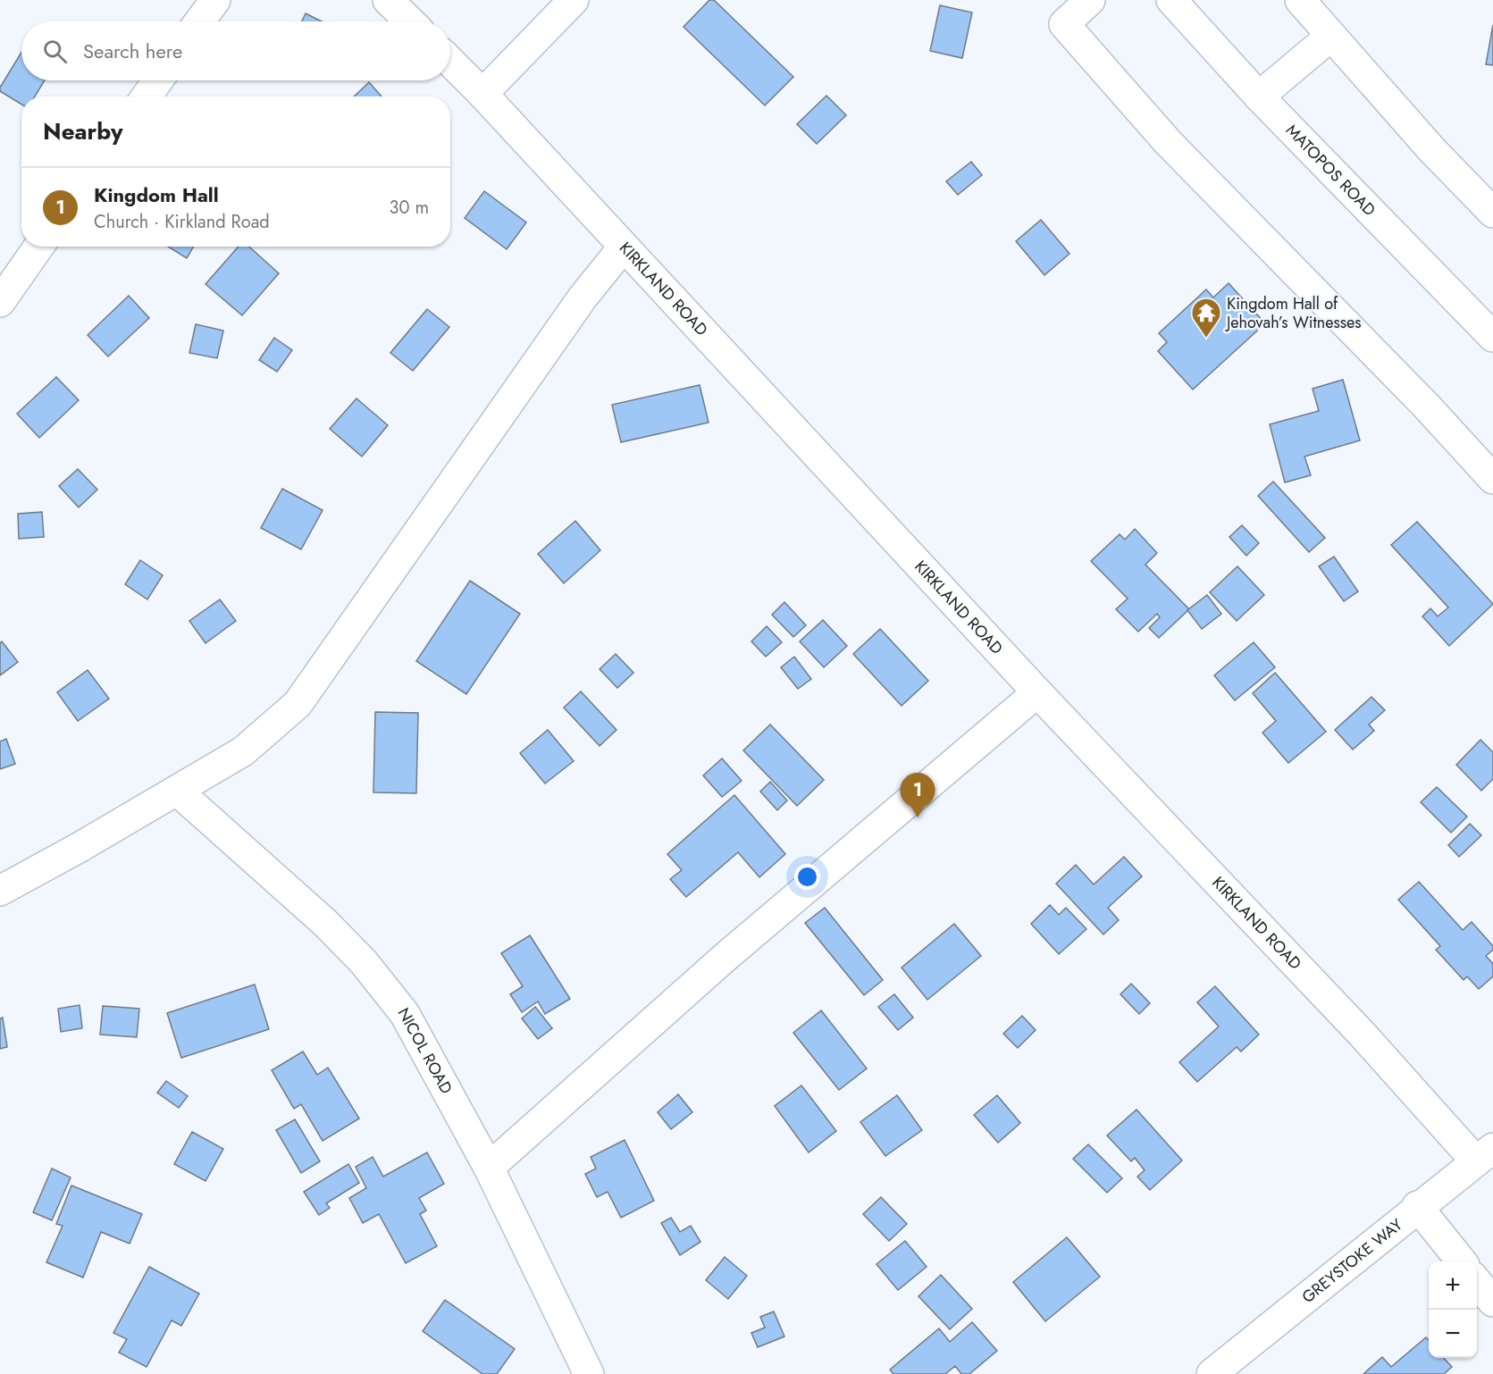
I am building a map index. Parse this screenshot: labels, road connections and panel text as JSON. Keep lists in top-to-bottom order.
{
  "streets": {
    "street": [
      "MATOPOS ROAD",
      "KIRKLAND ROAD",
      "NICOL ROAD",
      "GREYSTOKE WAY"
    ]
  },
  "crossings": [
    ["KIRKLAND ROAD", "GREYSTOKE WAY"]
  ],
  "places": {
    "temple": ["Kingdom Hall of Jehovah’s Witnesses"]
  },
  "page": {
    "search": "Search here",
    "heading": "Nearby",
    "list": [
      {
        "mark": "1",
        "name": "Kingdom Hall",
        "note": "Church · Kirkland Road",
        "value": "30 m"
      }
    ],
    "pins": "1",
    "map_buttons": ["+", "−"]
  }
}
